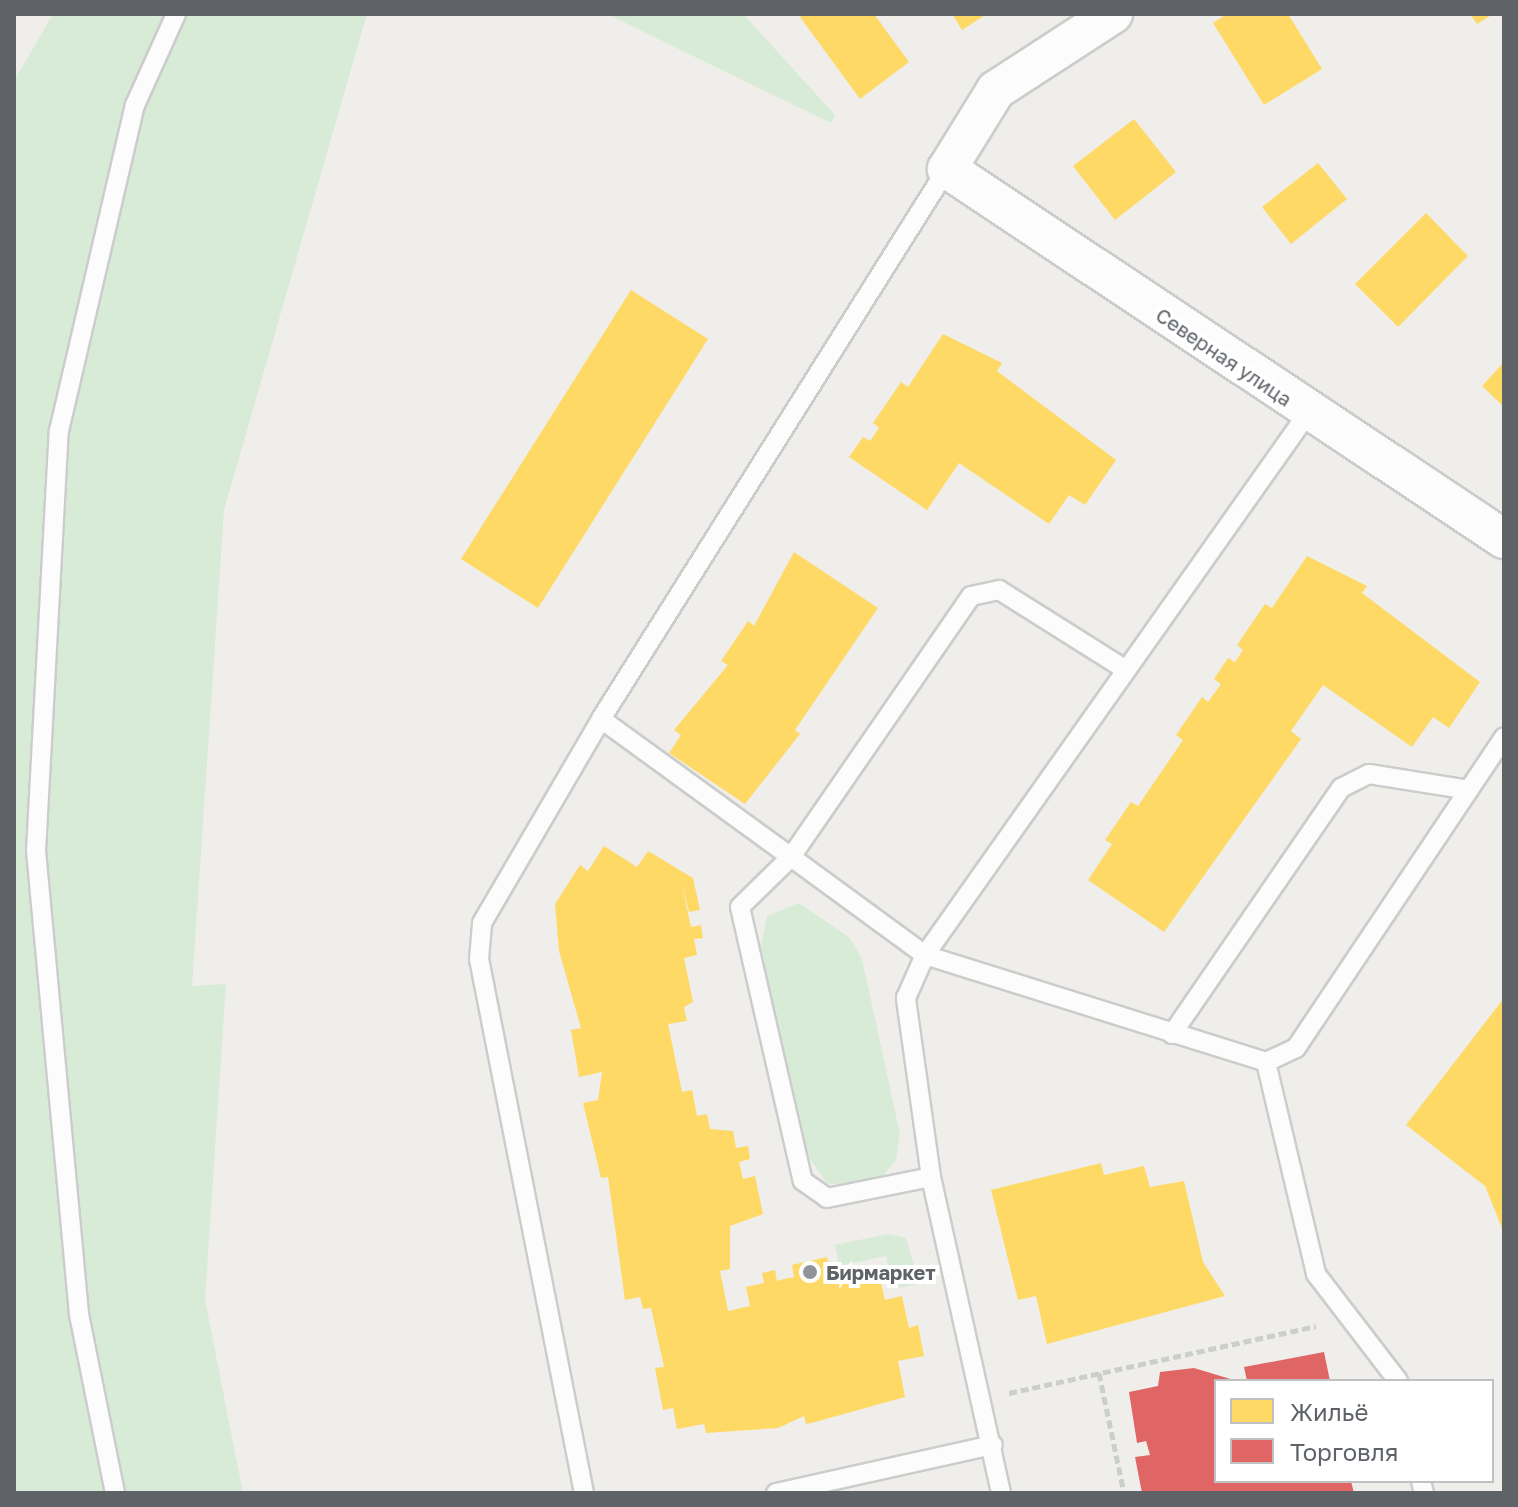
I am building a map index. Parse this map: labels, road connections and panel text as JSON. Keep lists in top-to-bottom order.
{
  "streets": {
    "street": ["Северная улица"]
  },
  "places": ["Бирмаркет"],
  "legend": ["Жильё", "Торговля"]
}
